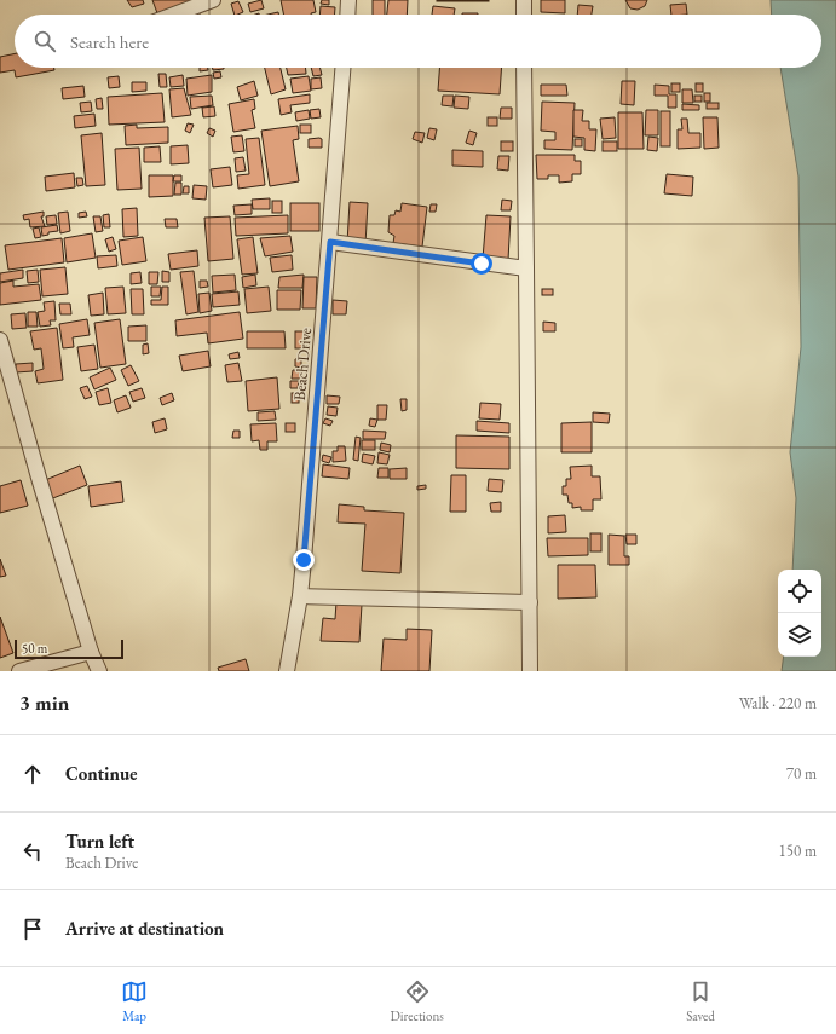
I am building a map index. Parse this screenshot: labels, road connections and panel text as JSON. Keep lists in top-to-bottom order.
{
  "streets": {
    "street": ["Beach Drive"]
  },
  "scale_bar": "50 m",
  "page": {
    "search": "Search here",
    "scale": "50 m",
    "heading": ["3 min", "Walk · 220 m"],
    "list": [
      ["Continue", "70 m"],
      ["Turn left", "Beach Drive", "150 m"],
      "Arrive at destination"
    ],
    "nav": ["Map", "Directions", "Saved"]
  }
}
